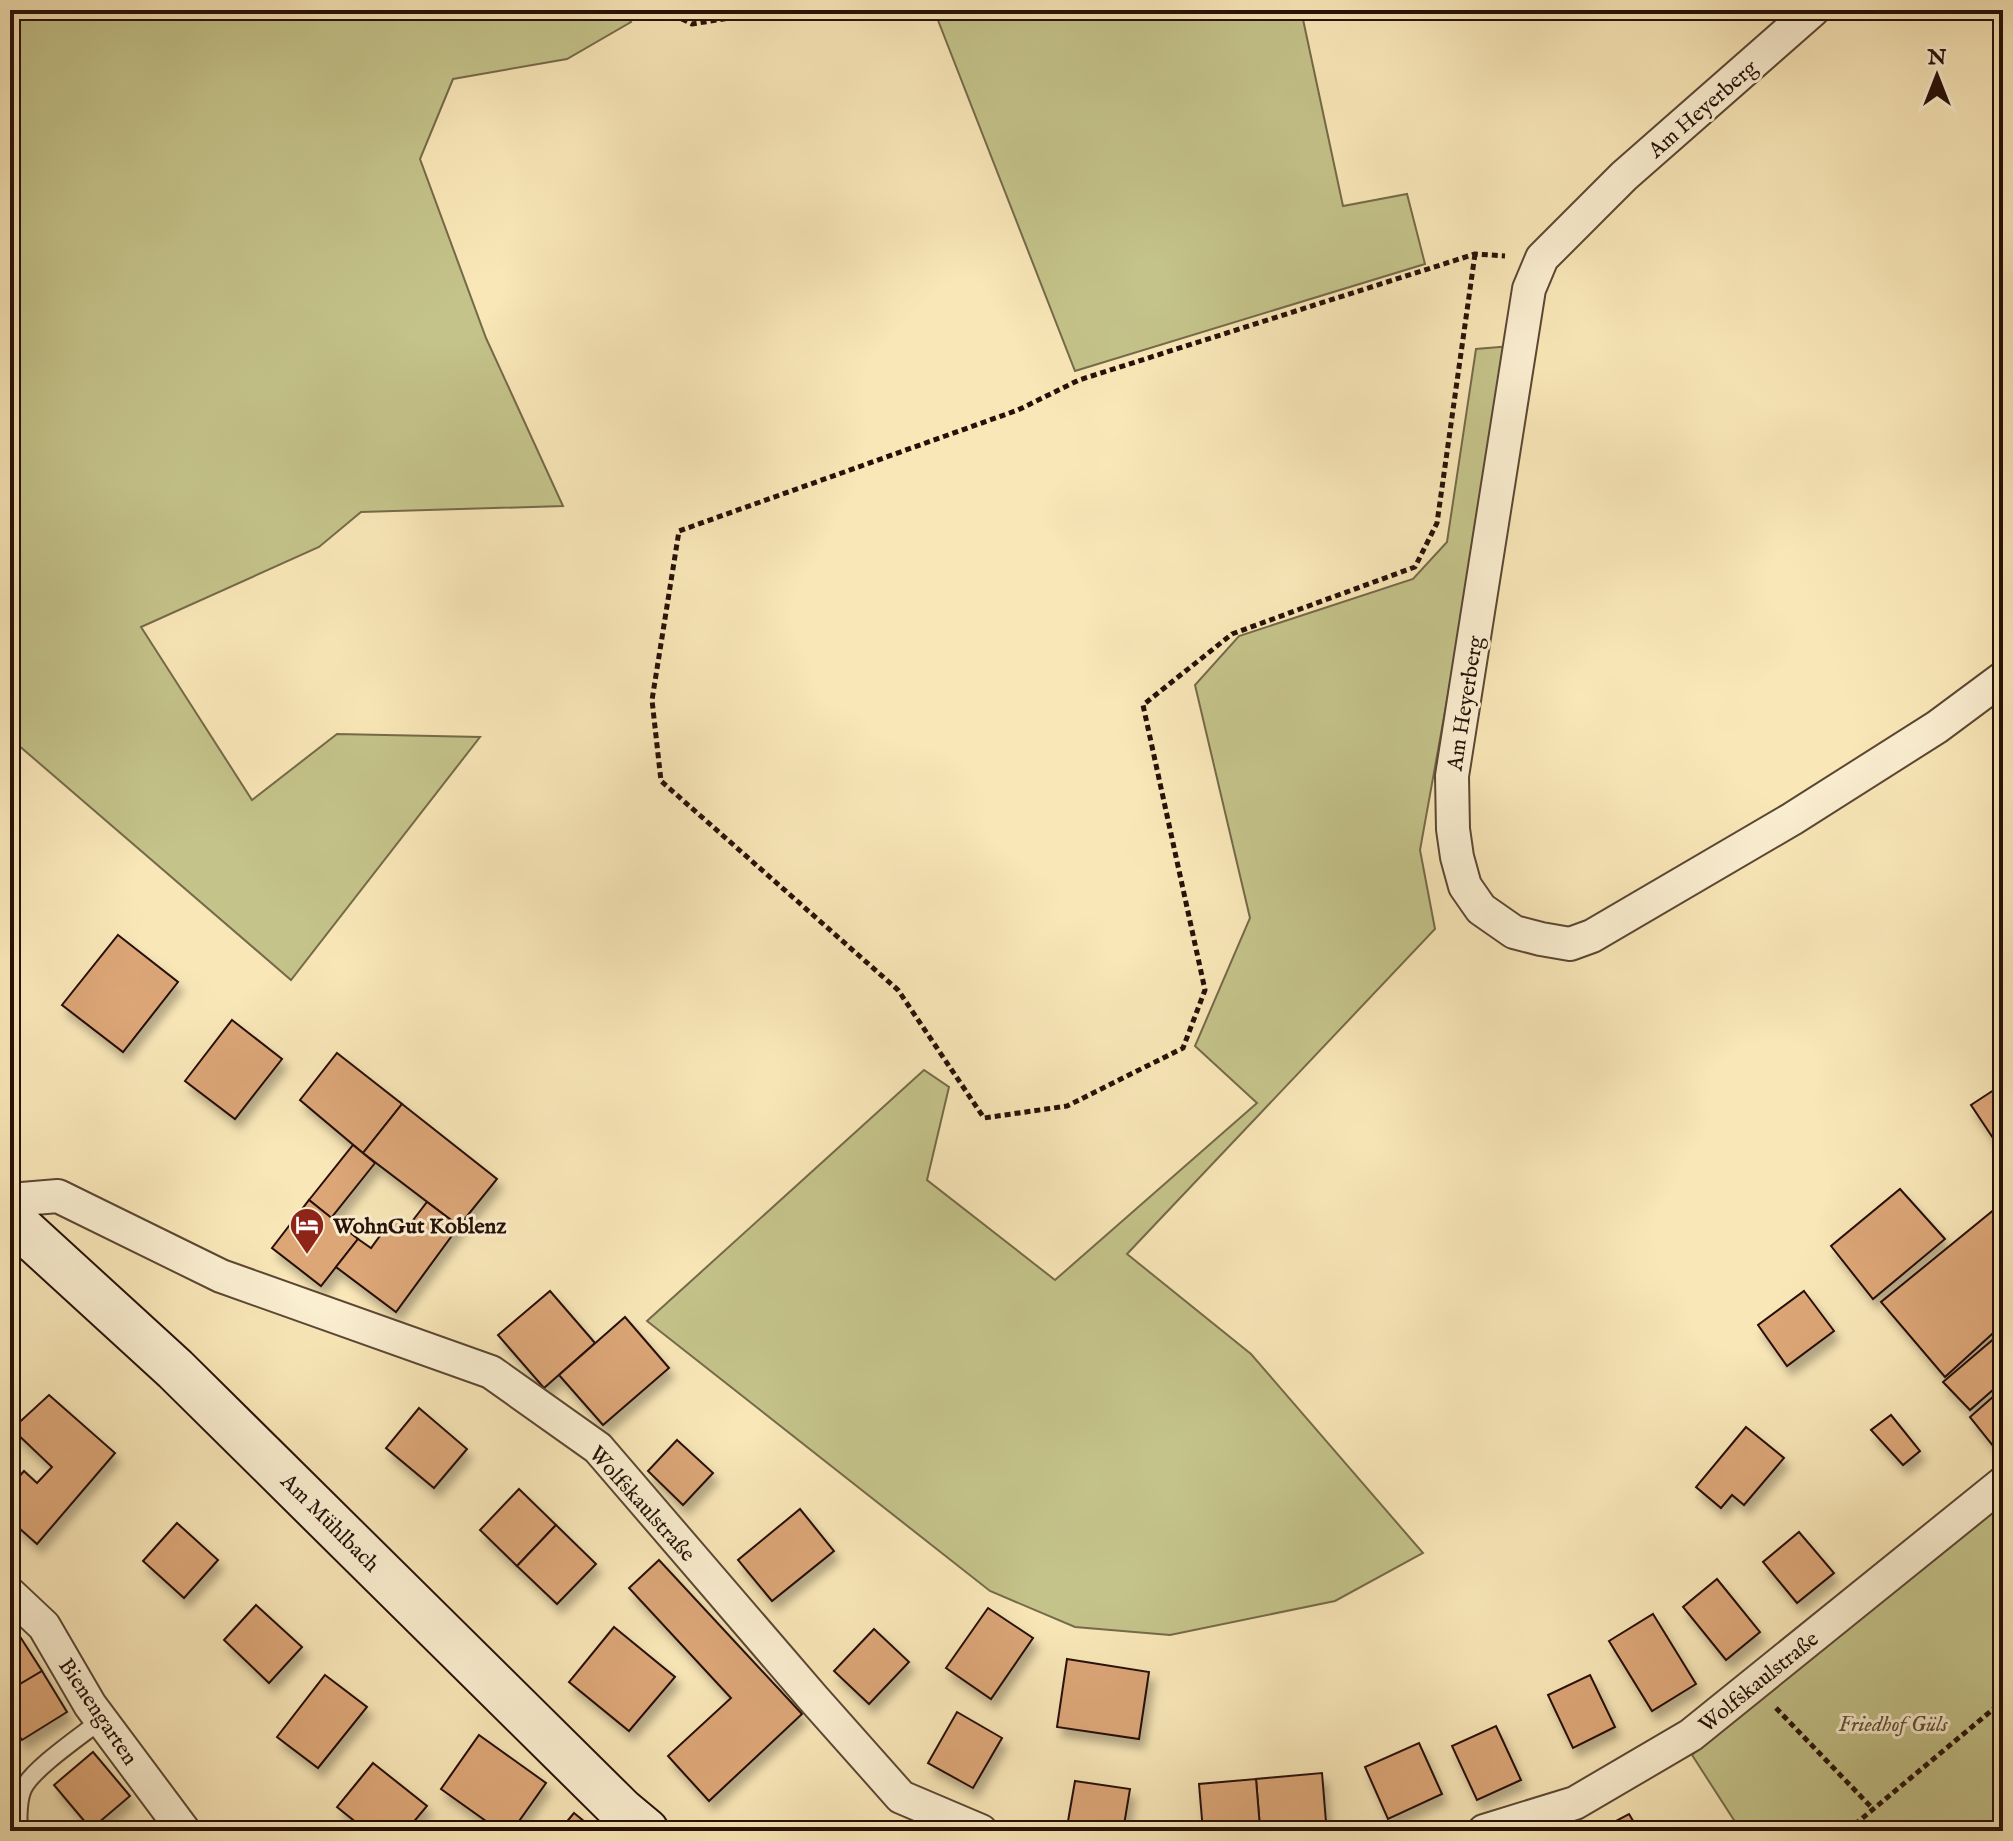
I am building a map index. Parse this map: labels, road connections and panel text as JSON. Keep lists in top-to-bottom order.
{
  "streets": {
    "street": [
      "Am Heyerberg",
      "Wolfskaulstraße",
      "Am Mühlbach",
      "Bienengarten"
    ]
  },
  "parks": ["Friedhof Güls"],
  "places": {
    "hotel": ["WohnGut Koblenz"]
  },
  "north": "top"
}
